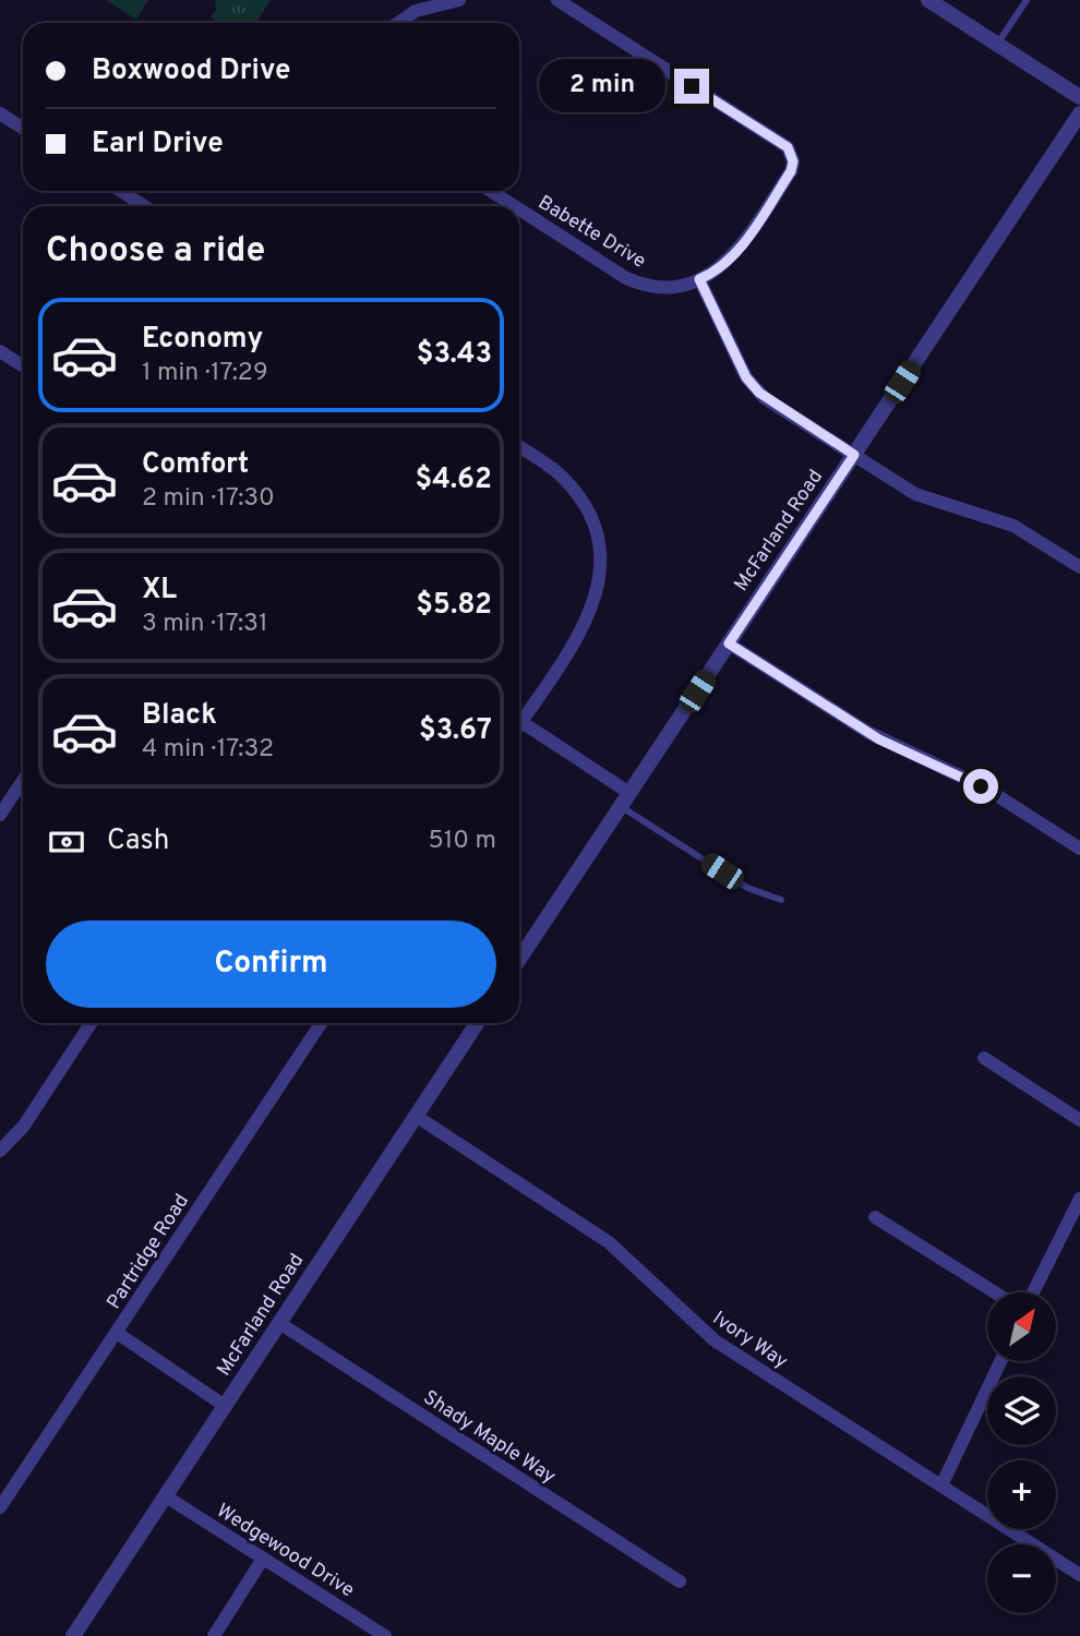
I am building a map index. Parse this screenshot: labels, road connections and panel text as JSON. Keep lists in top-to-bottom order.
{
  "streets": {
    "street": [
      "Babette Drive",
      "McFarland Road",
      "Partridge Road",
      "Ivory Way",
      "Shady Maple Way",
      "Wedgewood Drive"
    ]
  },
  "crossings": [
    ["McFarland Road", "Ivory Way"],
    ["McFarland Road", "Shady Maple Way"],
    ["McFarland Road", "Wedgewood Drive"]
  ],
  "north": "top right",
  "page": {
    "banner": ["Boxwood Drive", "Earl Drive"],
    "bubble": "2 min",
    "heading": "Choose a ride",
    "list": [
      {
        "name": "Economy",
        "note": "1 min · 17:29",
        "value": "$3.43"
      },
      {
        "name": "Comfort",
        "note": "2 min · 17:30",
        "value": "$4.62"
      },
      {
        "name": "XL",
        "note": "3 min · 17:31",
        "value": "$5.82"
      },
      {
        "name": "Black",
        "note": "4 min · 17:32",
        "value": "$3.67"
      }
    ],
    "pay": ["Cash", "510 m"],
    "buttons": "Confirm",
    "map_buttons": ["+", "−"]
  }
}
